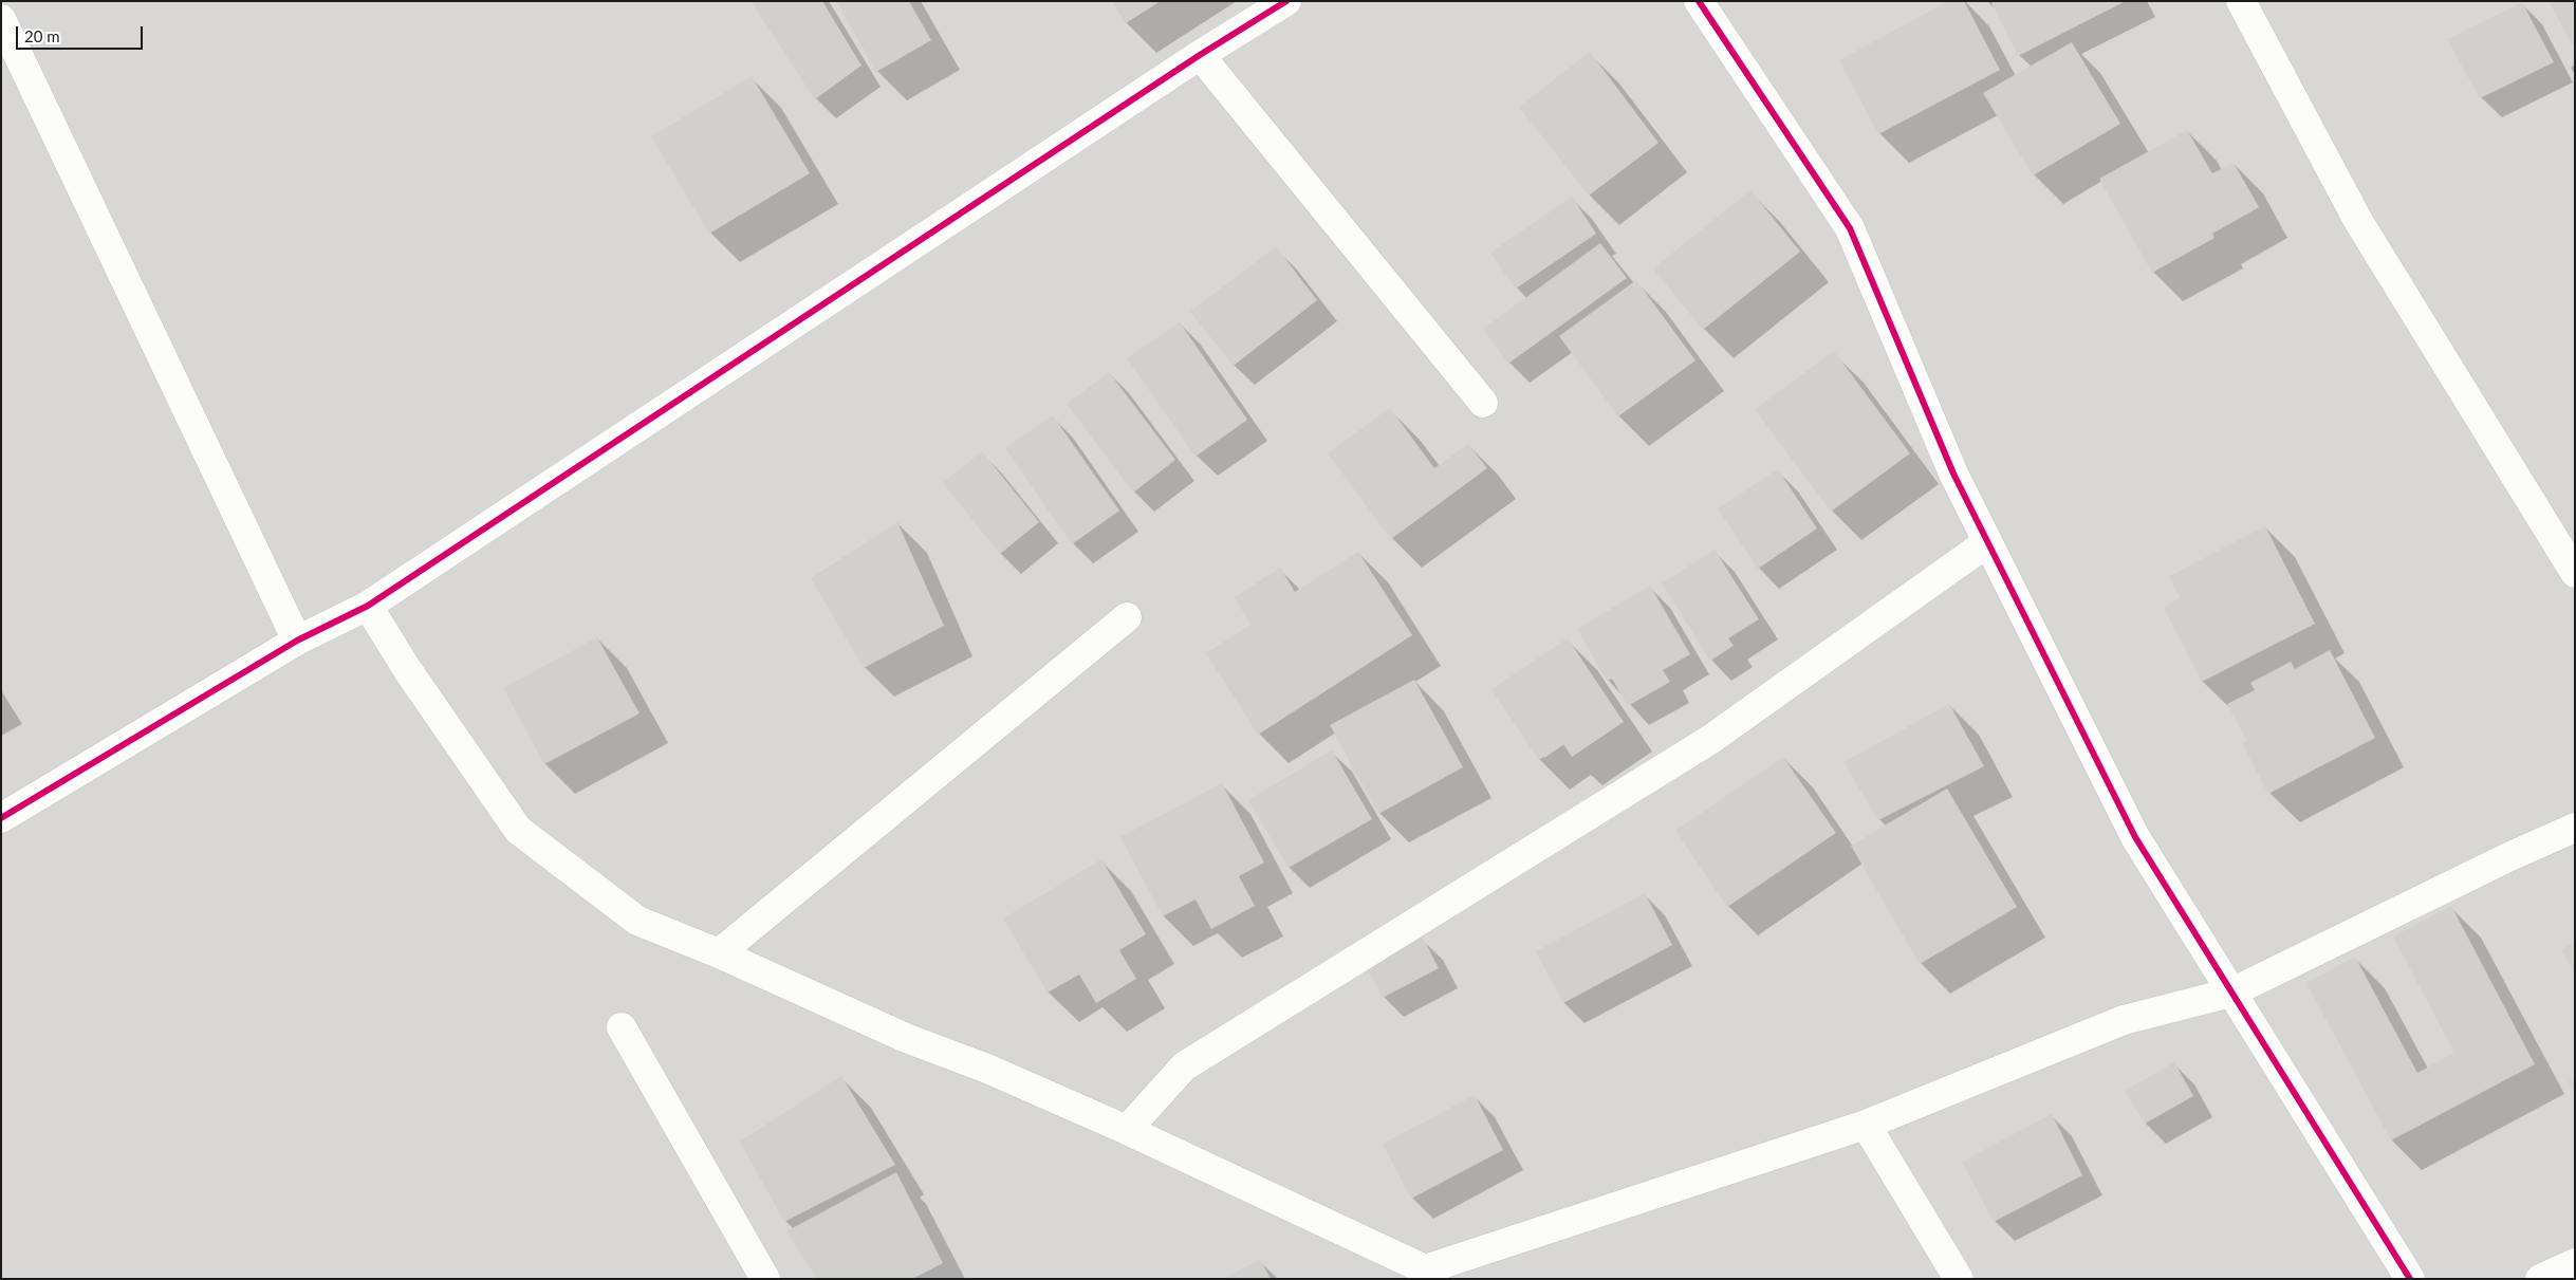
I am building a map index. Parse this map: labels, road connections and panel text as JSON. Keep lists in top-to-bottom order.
{
  "scale_bar": "20 m"
}
